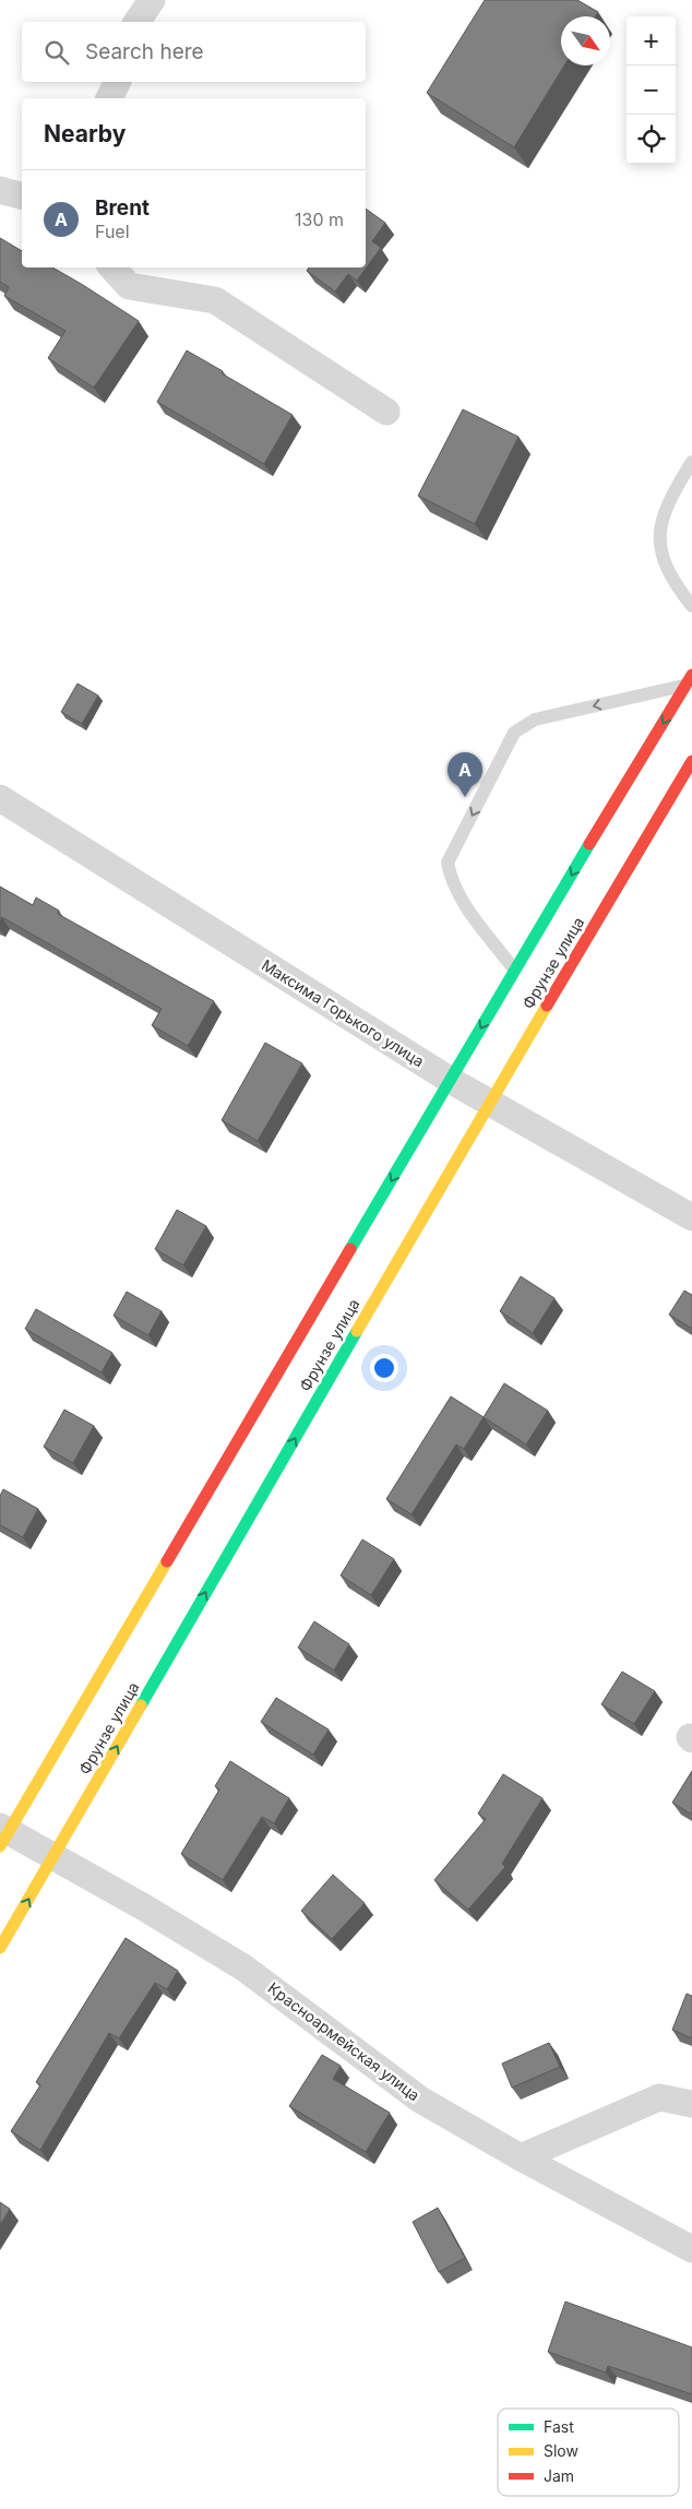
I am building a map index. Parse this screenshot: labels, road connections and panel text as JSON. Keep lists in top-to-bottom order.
{
  "streets": {
    "main road": ["Фрунзе улица"],
    "street": ["Максима Горького улица", "Красноармейская улица"]
  },
  "crossings": [
    ["Фрунзе улица", "Максима Горького улица"],
    ["Фрунзе улица", "Красноармейская улица"]
  ],
  "legend": ["Fast", "Slow", "Jam"],
  "north": "bottom right",
  "page": {
    "map_buttons": ["+", "−"],
    "search": "Search here",
    "heading": "Nearby",
    "list": [
      {
        "mark": "A",
        "name": "Brent",
        "note": "Fuel",
        "value": "130 m"
      }
    ],
    "pins": "A"
  }
}
